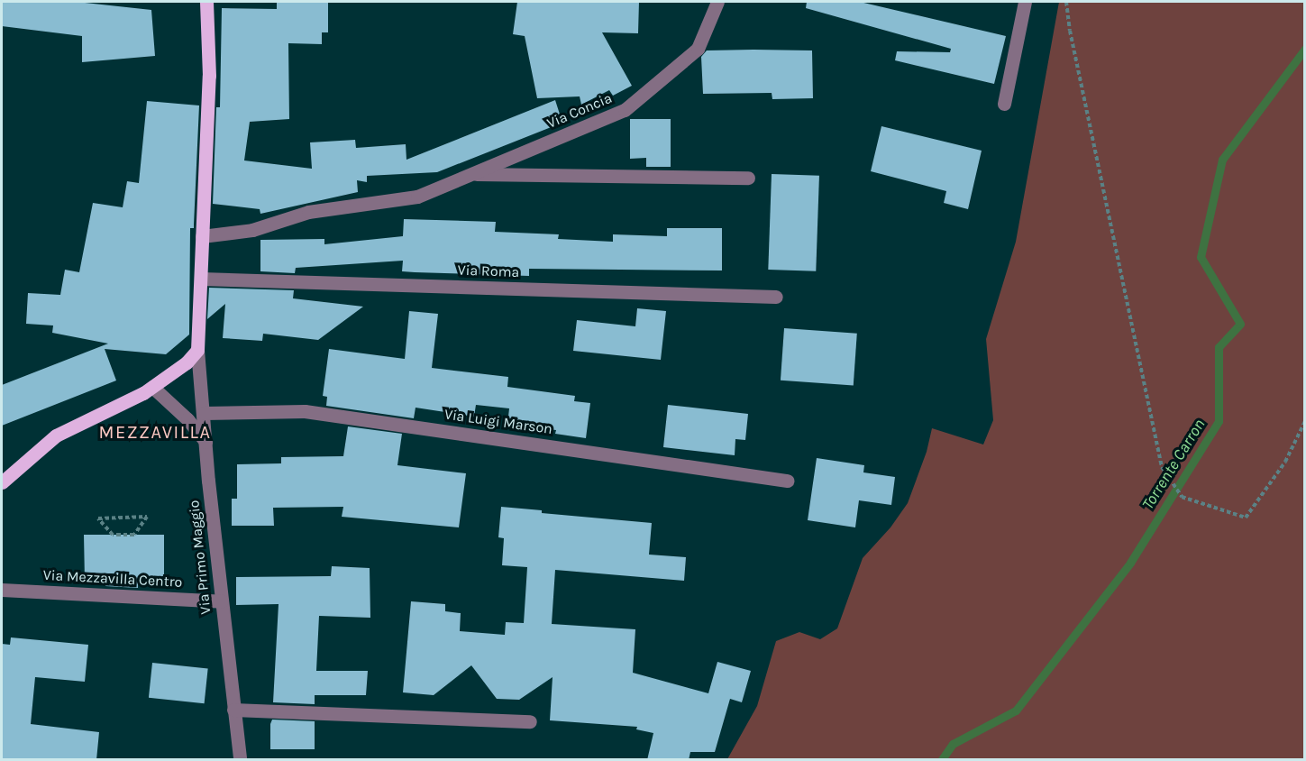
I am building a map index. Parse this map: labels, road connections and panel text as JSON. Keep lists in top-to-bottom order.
{
  "streets": {
    "street": [
      "Via Concia",
      "Via Roma",
      "Via Luigi Marson",
      "Via Primo Maggio",
      "Via Mezzavilla Centro"
    ]
  },
  "crossings": [
    ["Via Luigi Marson", "Via Primo Maggio"],
    ["Via Primo Maggio", "Via Mezzavilla Centro"]
  ],
  "districts": ["MEZZAVILLA"],
  "water": ["Torrente Carron"]
}
